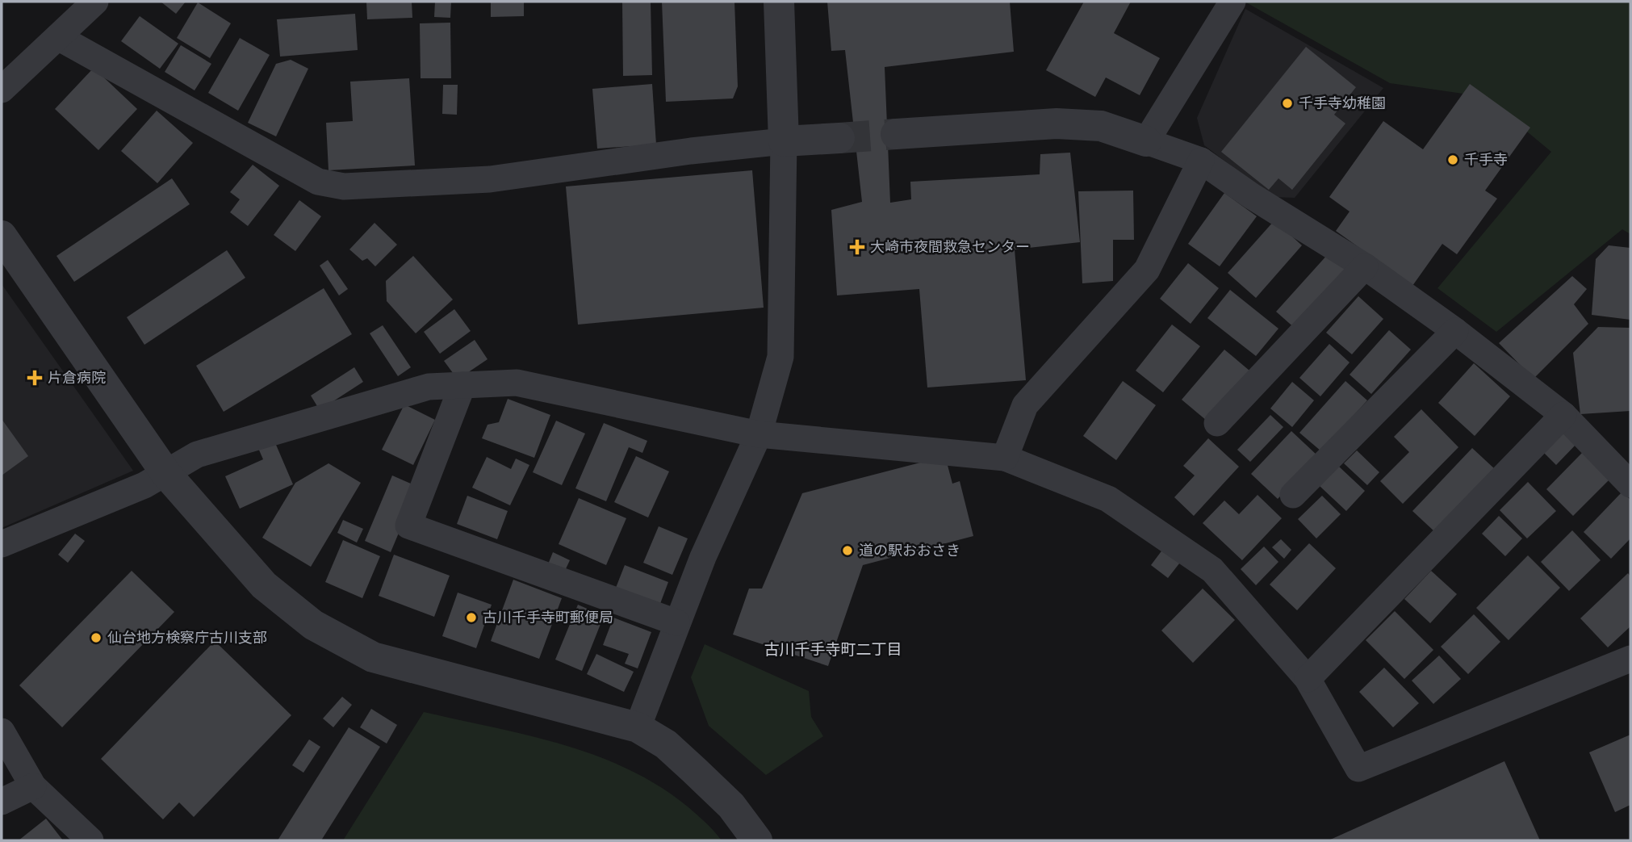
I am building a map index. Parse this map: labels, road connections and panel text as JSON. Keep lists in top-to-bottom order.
{
  "districts": ["古川千手寺町二丁目"],
  "places": {
    "other": [
      "千手寺幼稚園",
      "千手寺",
      "道の駅おおさき",
      "古川千手寺町郵便局",
      "仙台地方検察庁古川支部"
    ],
    "health": ["大崎市夜間救急センター", "片倉病院"]
  }
}
